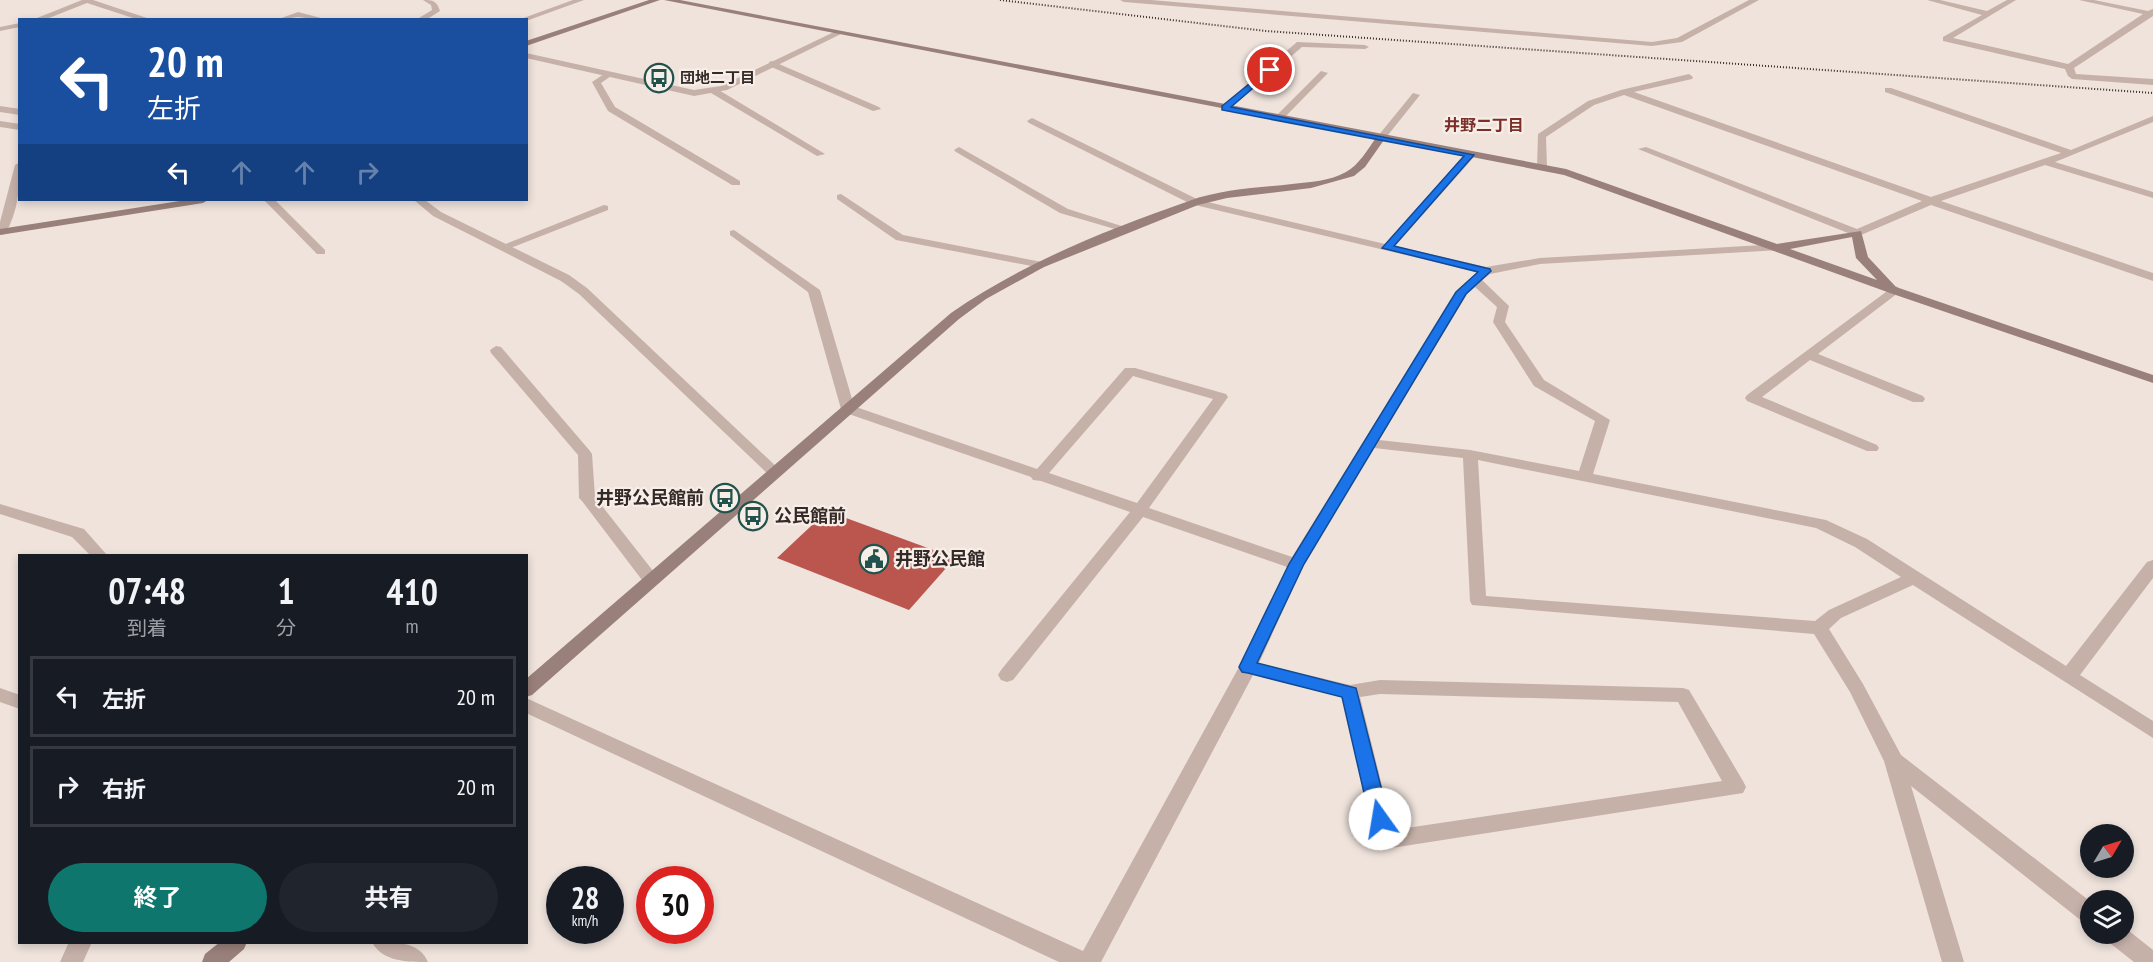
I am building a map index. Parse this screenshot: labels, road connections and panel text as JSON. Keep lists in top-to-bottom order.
{
  "districts": ["井野二丁目"],
  "places": {
    "bus stop": ["団地二丁目", "井野公民館前", "公民館前"],
    "public building": ["井野公民館"]
  },
  "north": "top right",
  "page": {
    "turn": ["20 m", "左折"],
    "eta": [
      "07:48",
      "到着",
      "1",
      "分",
      "410",
      "m"
    ],
    "list": [
      {
        "name": "左折",
        "value": "20 m"
      },
      {
        "name": "右折",
        "value": "20 m"
      }
    ],
    "buttons": ["終了", "共有"],
    "speed": "28 km/h",
    "limit": "30"
  }
}
